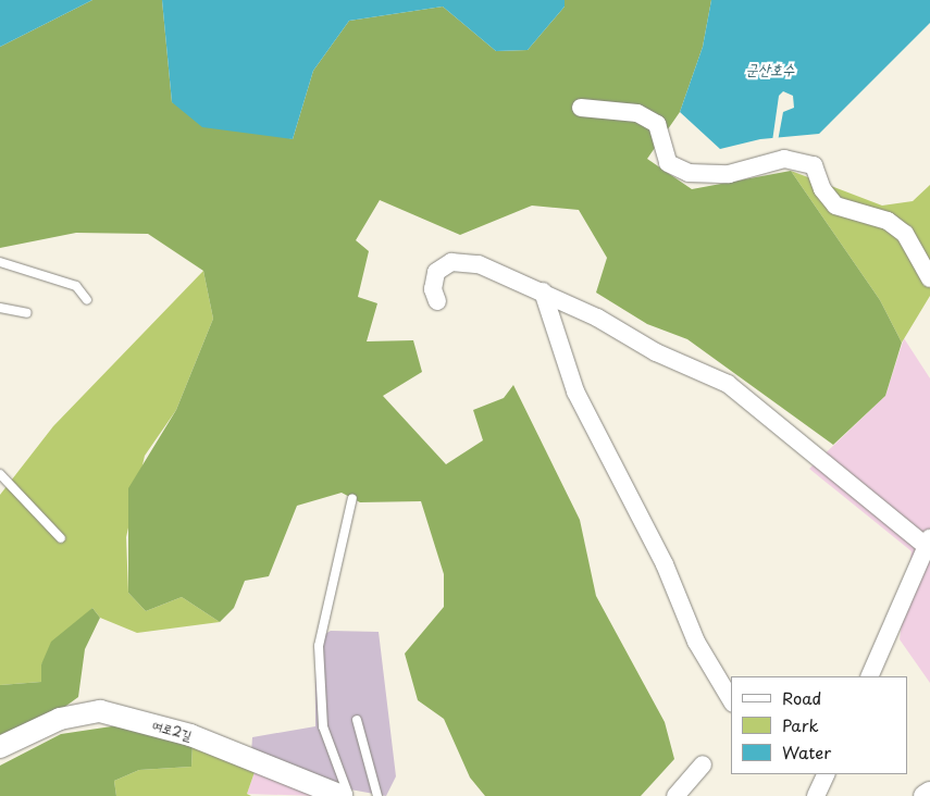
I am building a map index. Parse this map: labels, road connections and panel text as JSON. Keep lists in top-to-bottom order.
{
  "streets": {
    "street": ["여로2길"]
  },
  "water": ["군산호수"],
  "legend": ["Road", "Park", "Water"]
}
